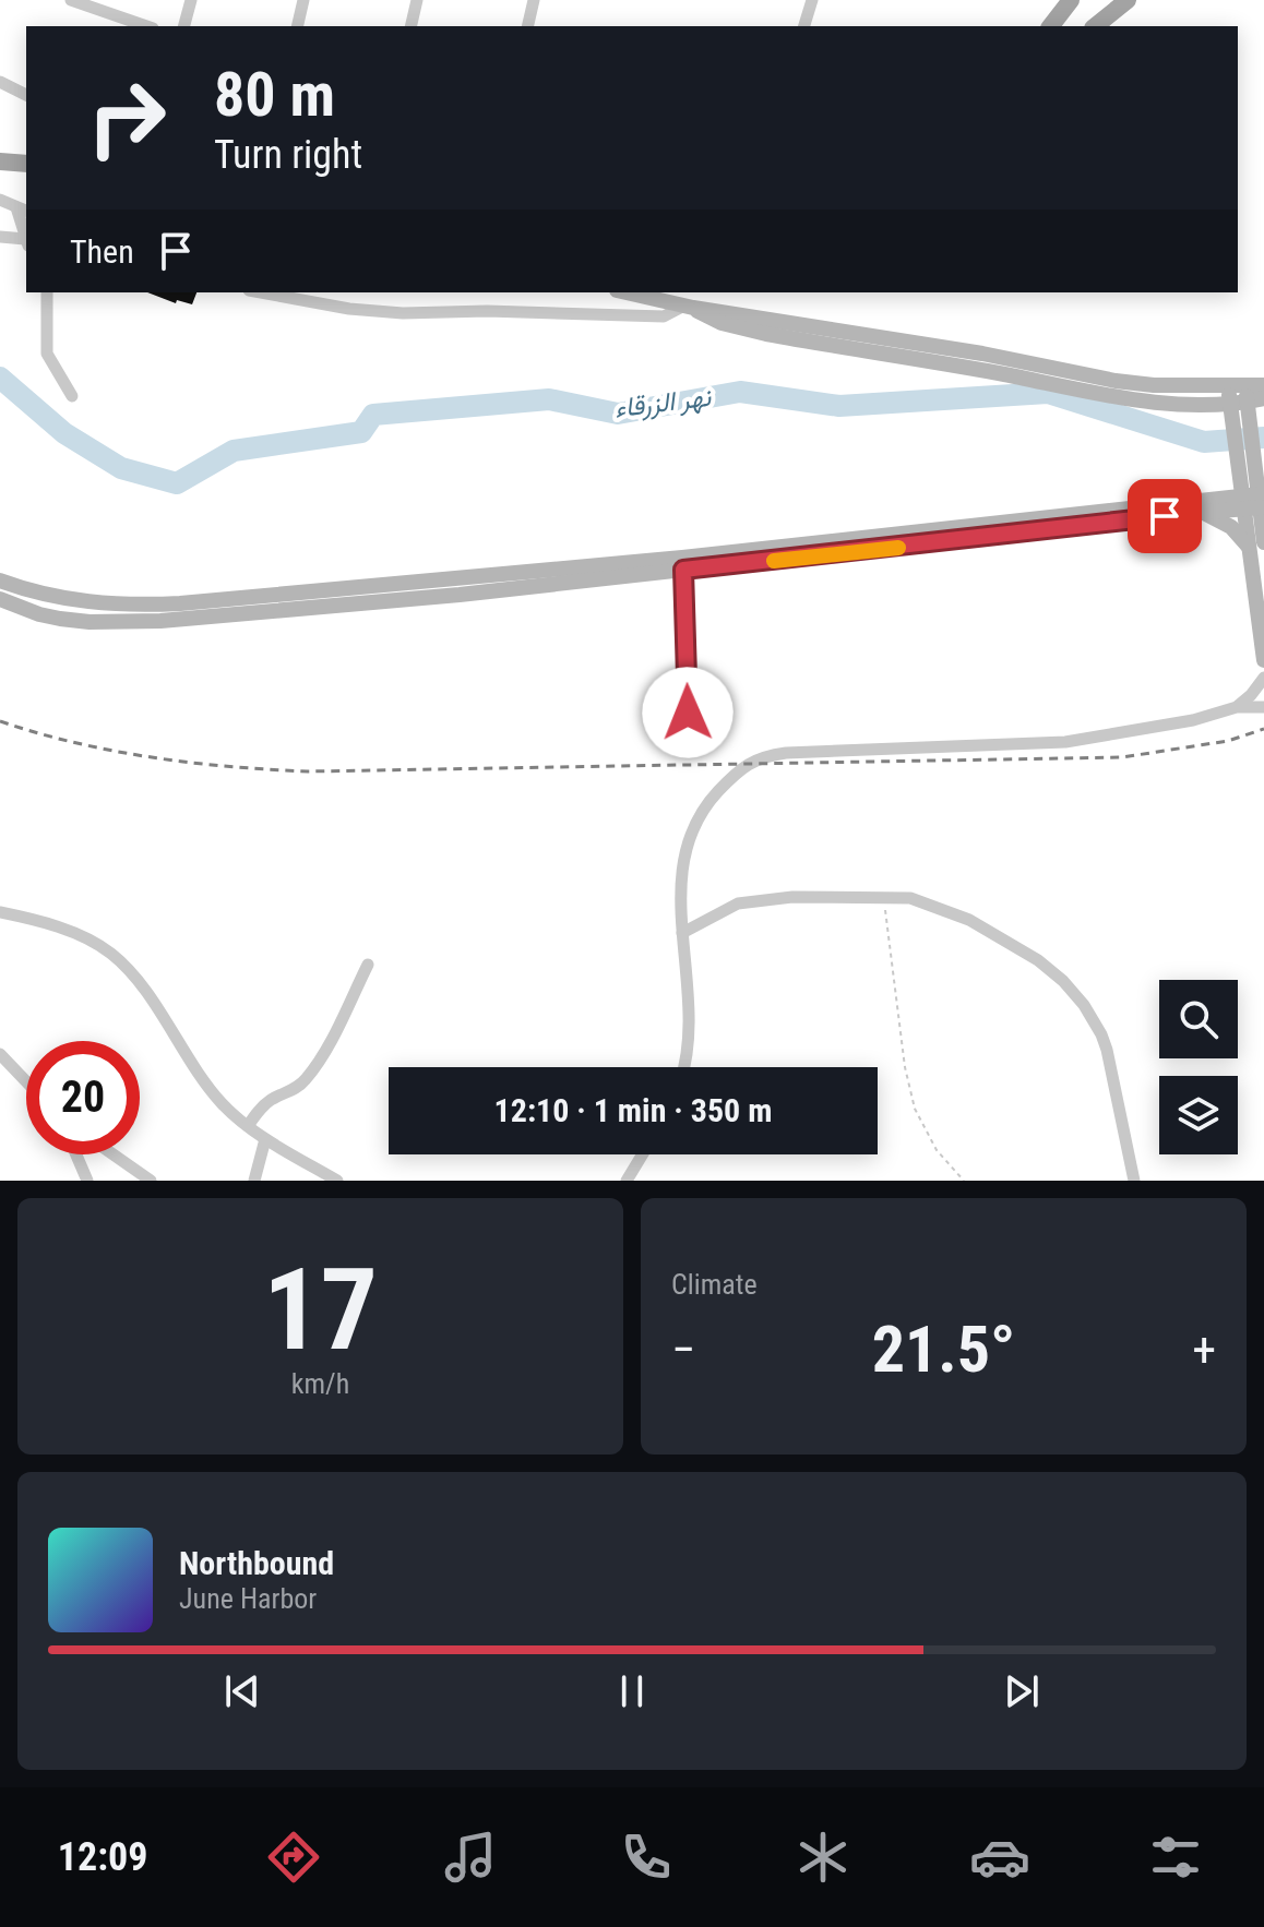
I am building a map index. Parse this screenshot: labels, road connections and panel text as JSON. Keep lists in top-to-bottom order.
{
  "water": ["نهر الزرقاء"],
  "page": {
    "turn": ["80 m", "Turn right"],
    "then": "Then",
    "limit": "20",
    "trip": "12:10 · 1 min · 350 m",
    "tile": [
      ["17", "km/h"],
      "Climate"
    ],
    "heat": ["−", "21.5°", "+"],
    "song": ["Northbound", "June Harbor"],
    "tabs": "12:09"
  }
}
